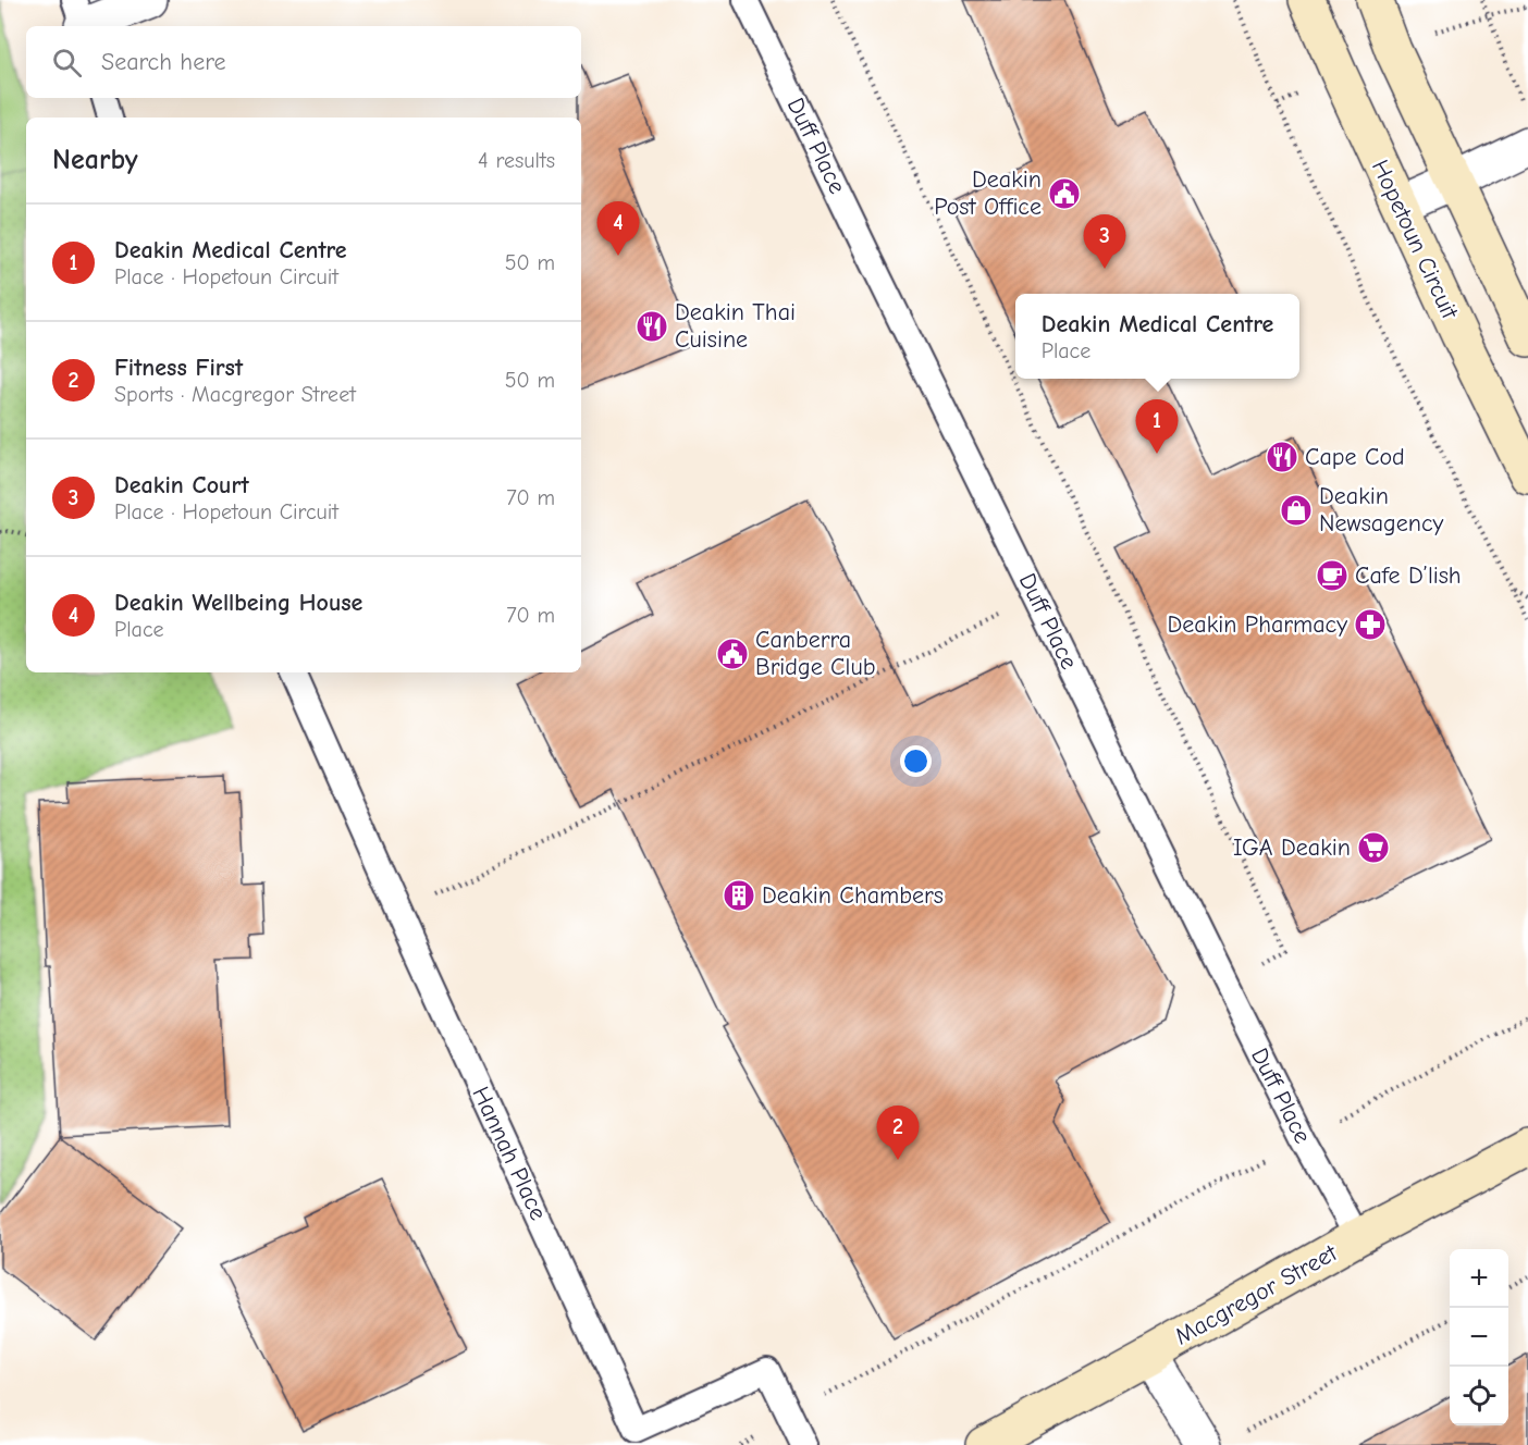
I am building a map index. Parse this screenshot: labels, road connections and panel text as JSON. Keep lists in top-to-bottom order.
{
  "streets": {
    "main road": ["Hopetoun Circuit", "Macgregor Street"],
    "lane": ["Duff Place", "Hannah Place"]
  },
  "crossings": [
    ["Duff Place", "Macgregor Street"]
  ],
  "places": {
    "public building": ["Deakin Post Office", "Canberra Bridge Club"],
    "restaurant": ["Deakin Thai Cuisine", "Cape Cod"],
    "shop": ["Deakin Newsagency"],
    "cafe": ["Cafe D’lish"],
    "pharmacy": ["Deakin Pharmacy"],
    "supermarket": ["IGA Deakin"],
    "building": ["Deakin Chambers"]
  },
  "page": {
    "search": "Search here",
    "heading": ["Nearby", "4 results"],
    "pins": [
      "4",
      "3",
      "1",
      "2"
    ],
    "list": [
      {
        "mark": "1",
        "name": "Deakin Medical Centre",
        "note": "Place · Hopetoun Circuit",
        "value": "50 m"
      },
      {
        "mark": "2",
        "name": "Fitness First",
        "note": "Sports · Macgregor Street",
        "value": "50 m"
      },
      {
        "mark": "3",
        "name": "Deakin Court",
        "note": "Place · Hopetoun Circuit",
        "value": "70 m"
      },
      {
        "mark": "4",
        "name": "Deakin Wellbeing House",
        "note": "Place",
        "value": "70 m"
      }
    ],
    "popup": ["Deakin Medical Centre", "Place"],
    "map_buttons": ["+", "−"]
  }
}
